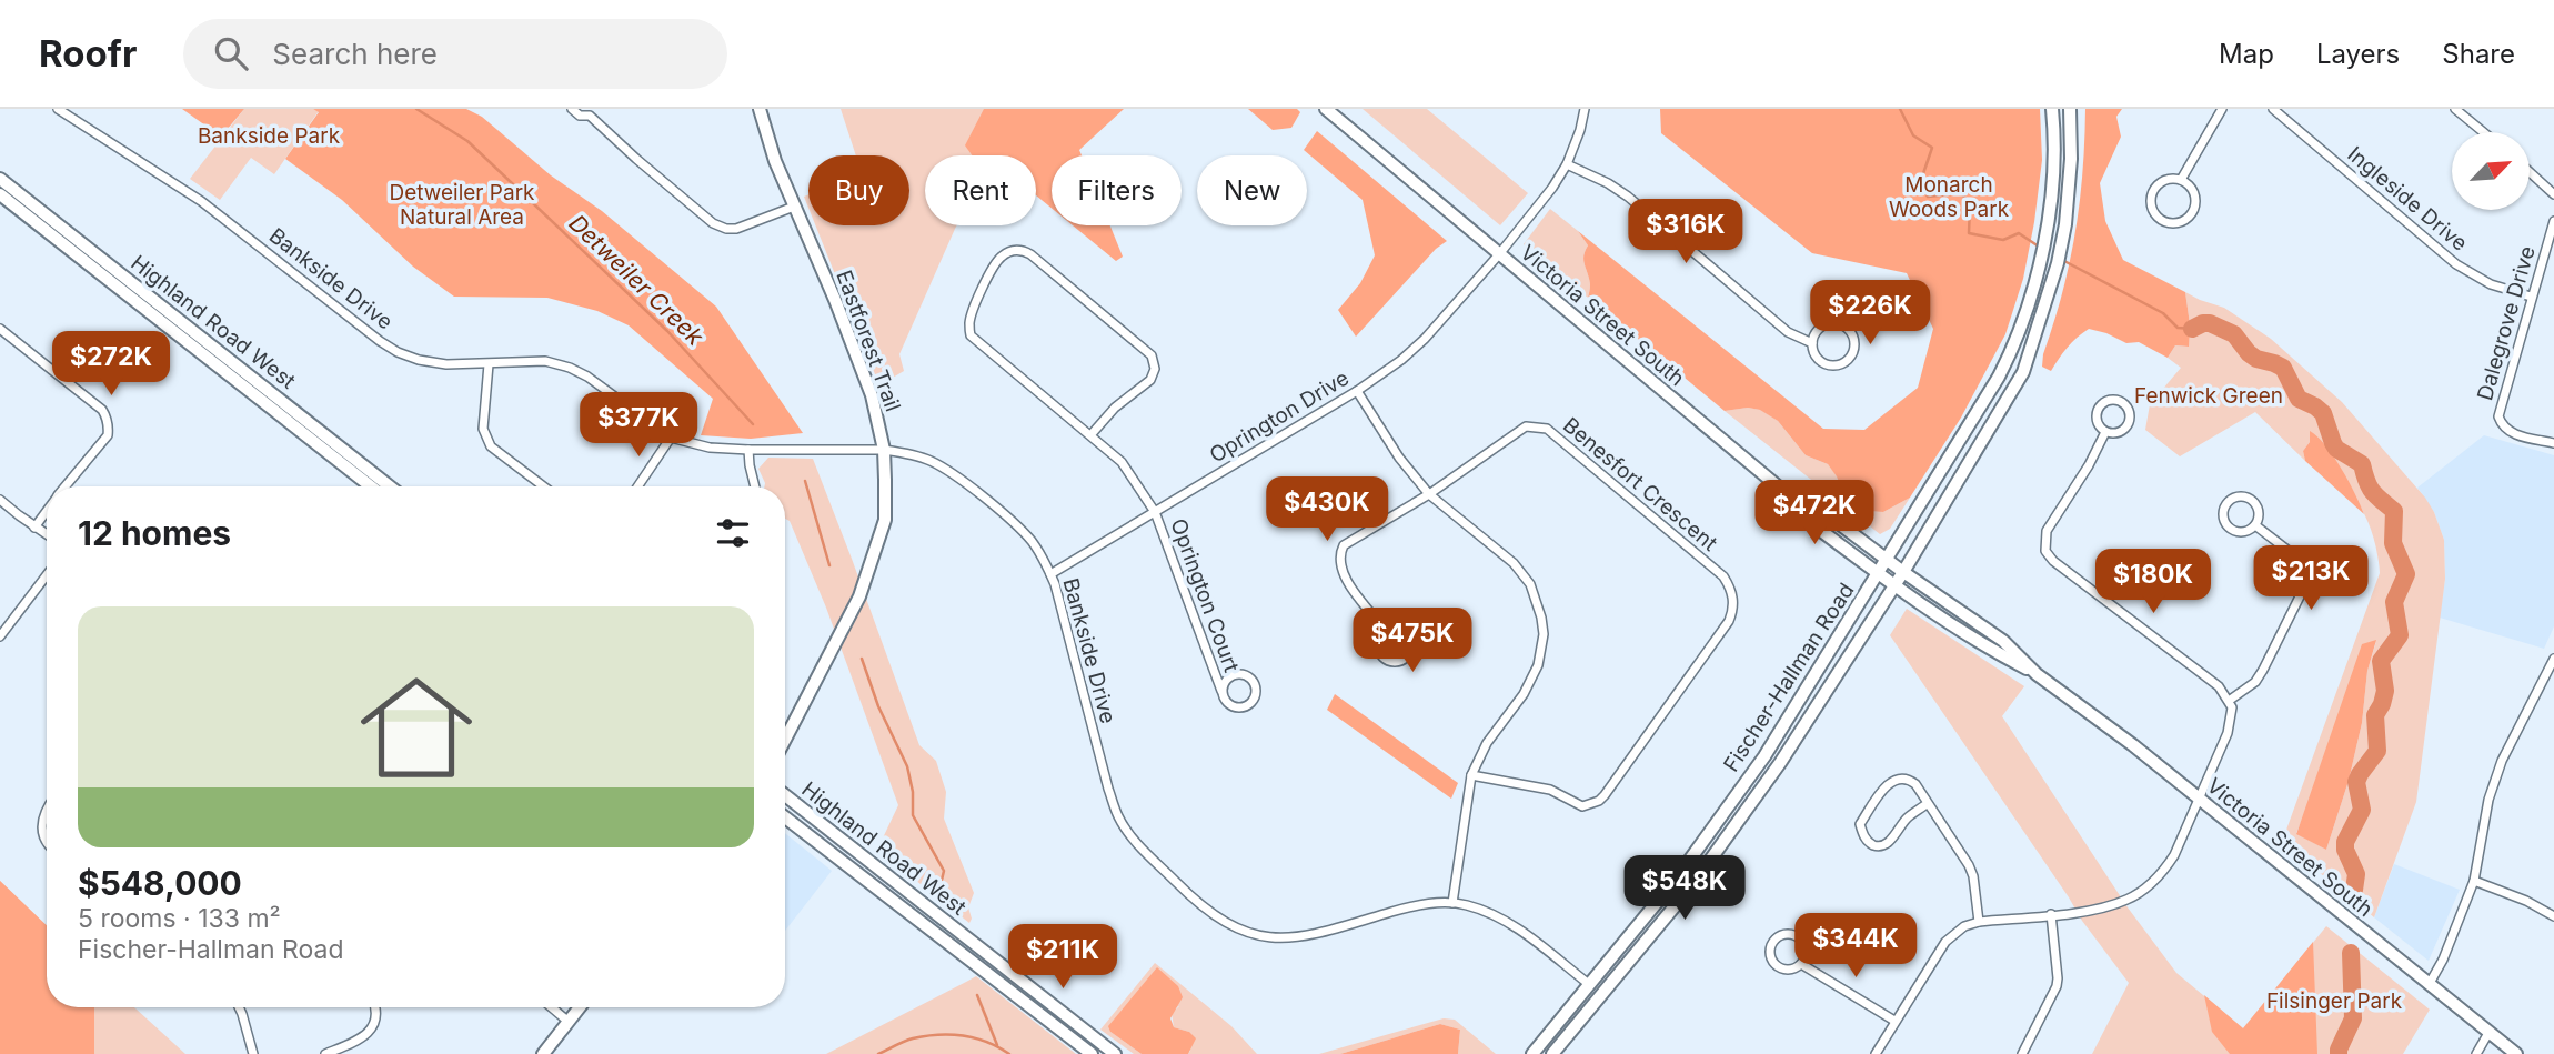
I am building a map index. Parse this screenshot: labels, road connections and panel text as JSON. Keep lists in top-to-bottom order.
{
  "streets": {
    "main road": [
      "Victoria Street South",
      "Highland Road West",
      "Eastforest Trail",
      "Fischer-Hallman Road"
    ],
    "street": [
      "Ingleside Drive",
      "Bankside Drive",
      "Dalegrove Drive",
      "Oprington Drive",
      "Benesfort Crescent",
      "Oprington Court"
    ]
  },
  "crossings": [
    ["Ingleside Drive", "Dalegrove Drive"],
    ["Bankside Drive", "Eastforest Trail"],
    ["Bankside Drive", "Oprington Drive"],
    ["Bankside Drive", "Fischer-Hallman Road"],
    ["Victoria Street South", "Oprington Drive"],
    ["Victoria Street South", "Fischer-Hallman Road"],
    ["Oprington Drive", "Oprington Court"]
  ],
  "water": ["Detweiler Creek"],
  "parks": [
    "Bankside Park",
    "Monarch Woods Park",
    "Detweiler Park Natural Area",
    "Fenwick Green",
    "Filsinger Park"
  ],
  "north": "top right",
  "page": {
    "header": "Roofr",
    "search": "Search here",
    "nav": ["Map", "Layers", "Share"],
    "chip": [
      "Buy",
      "Rent",
      "Filters",
      "New"
    ],
    "price": [
      "$316K",
      "$226K",
      "$272K",
      "$377K",
      "$430K",
      "$472K",
      "$213K",
      "$180K",
      "$475K",
      "$548K",
      "$344K",
      "$211K"
    ],
    "heading": "12 homes",
    "list": [
      {
        "name": "$548,000",
        "note": "5 rooms · 133 m² · Fischer-Hallman Road"
      }
    ]
  }
}
